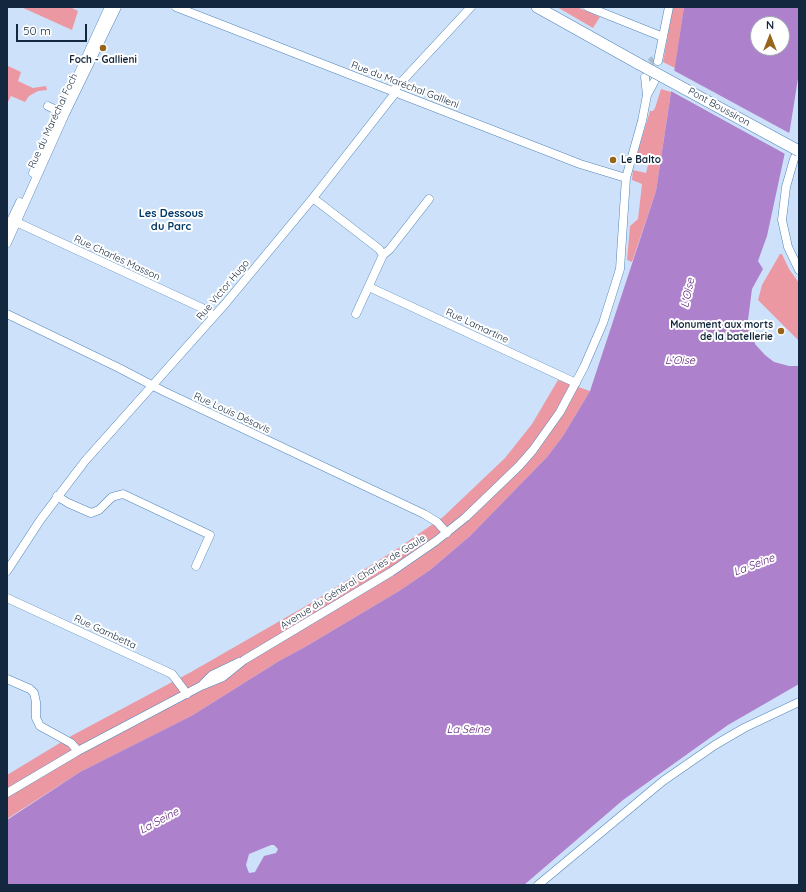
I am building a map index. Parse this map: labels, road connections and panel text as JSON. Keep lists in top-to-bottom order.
{
  "streets": {
    "main road": ["Pont Boussiron"],
    "street": [
      "Rue du Maréchal Gallieni",
      "Rue du Maréchal Foch",
      "Rue Charles Masson",
      "Rue Victor Hugo",
      "Rue Lamartine",
      "Rue Louis Désavis",
      "Avenue du Général Charles de Gaule",
      "Rue Gambetta"
    ]
  },
  "crossings": [
    ["Rue du Maréchal Gallieni", "Rue Victor Hugo"],
    ["Rue du Maréchal Gallieni", "Avenue du Général Charles de Gaule"],
    ["Rue du Maréchal Foch", "Rue Charles Masson"],
    ["Rue Charles Masson", "Rue Victor Hugo"],
    ["Rue Victor Hugo", "Rue Louis Désavis"],
    ["Rue Lamartine", "Avenue du Général Charles de Gaule"],
    ["Rue Louis Désavis", "Avenue du Général Charles de Gaule"],
    ["Avenue du Général Charles de Gaule", "Rue Gambetta"]
  ],
  "districts": ["Les Dessous du Parc"],
  "water": ["L'Oise", "L’Oise", "La Seine"],
  "places": ["Foch - Gallieni", "Le Balto", "Monument aux morts de la batellerie"],
  "scale_bar": "50 m",
  "north": "top"
}
